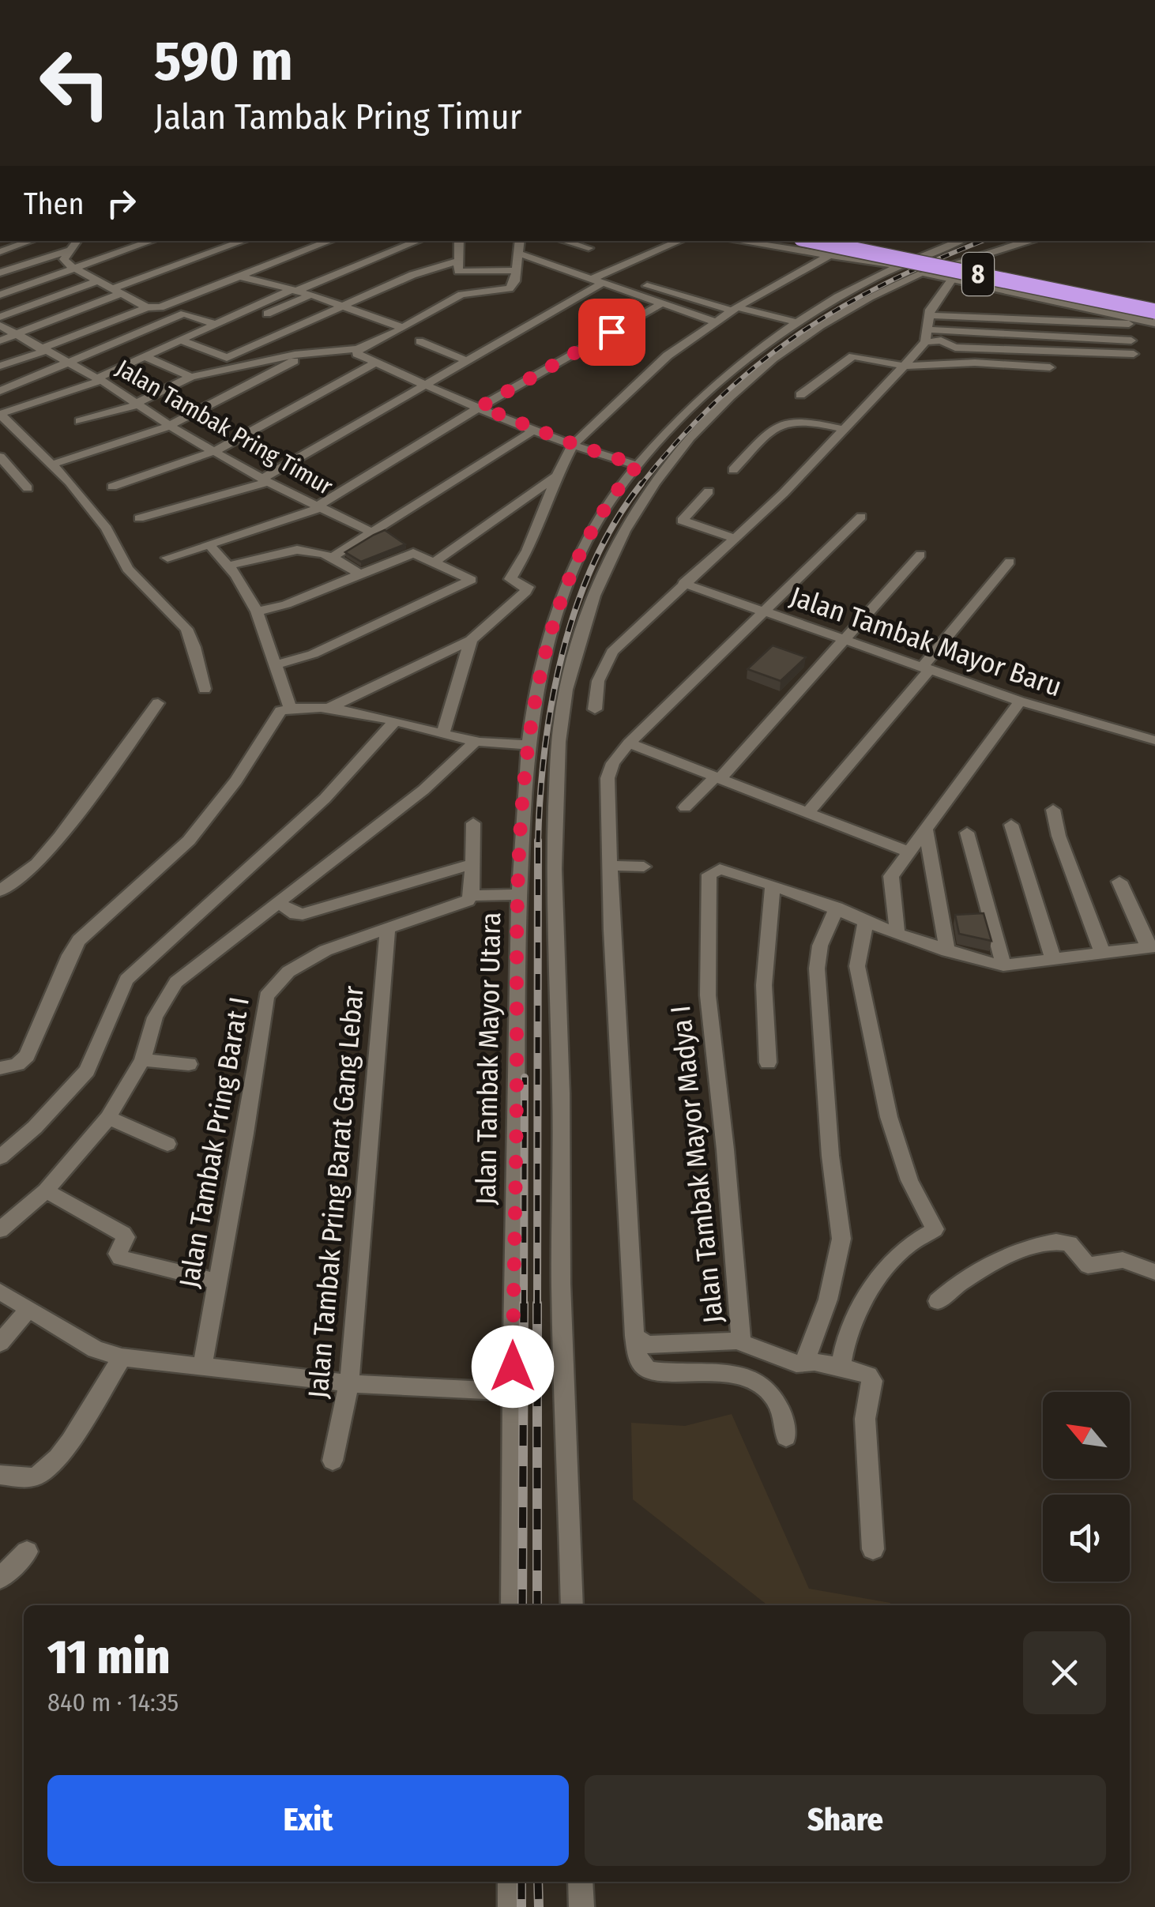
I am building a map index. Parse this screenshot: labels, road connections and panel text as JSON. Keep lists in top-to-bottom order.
{
  "streets": {
    "highway": ["8"],
    "street": [
      "Jalan Tambak Pring Timur",
      "Jalan Tambak Mayor Baru",
      "Jalan Tambak Mayor Utara",
      "Jalan Tambak Pring Barat I",
      "Jalan Tambak Mayor Madya I",
      "Jalan Tambak Pring Barat Gang Lebar"
    ]
  },
  "crossings": [
    ["Jalan Tambak Pring Barat I", "Jalan Tambak Pring Barat Gang Lebar"]
  ],
  "north": "top left",
  "page": {
    "turn": ["590 m", "Jalan Tambak Pring Timur"],
    "then": "Then",
    "heading": ["11 min", "840 m · 14:35"],
    "buttons": ["Exit", "Share"]
  }
}
